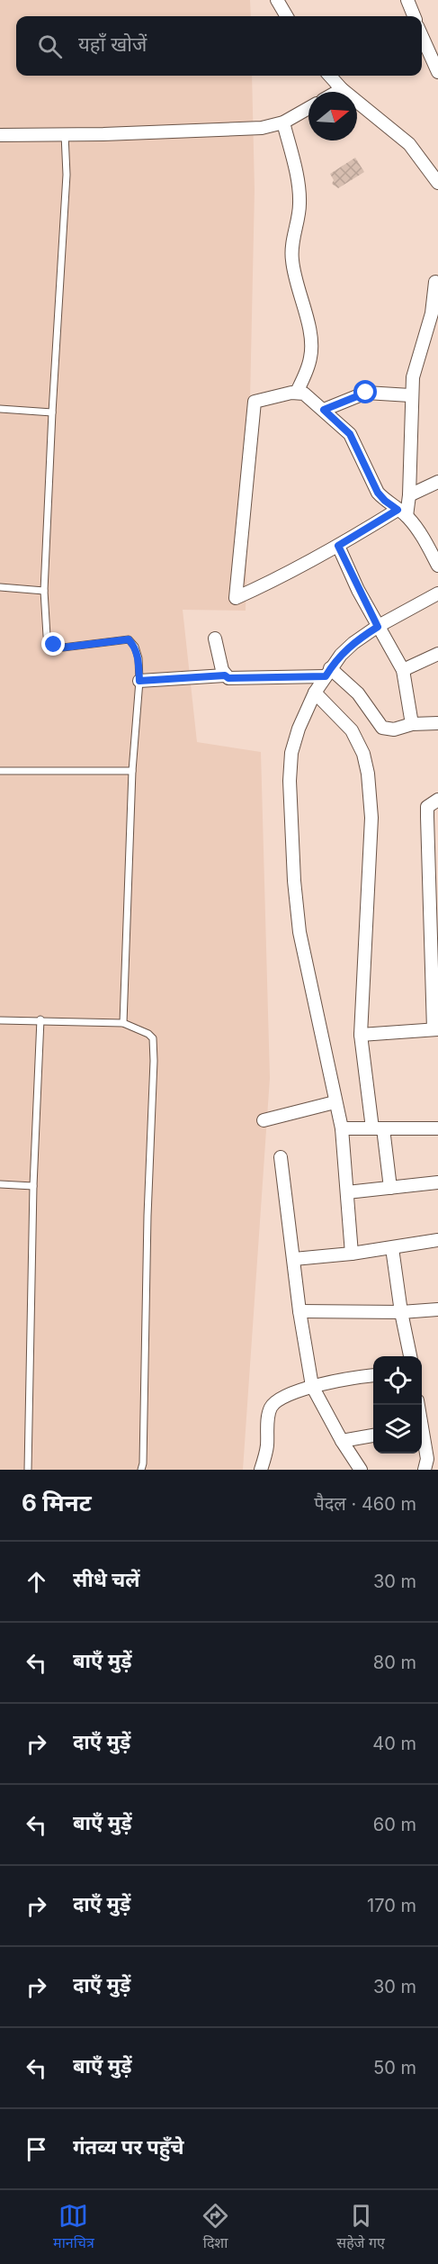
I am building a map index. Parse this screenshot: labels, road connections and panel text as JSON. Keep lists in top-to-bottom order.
{
  "north": "right",
  "page": {
    "search": "यहाँ खोजें",
    "heading": ["6 मिनट", "पैदल · 460 m"],
    "list": [
      ["सीधे चलें", "30 m"],
      ["बाएँ मुड़ें", "80 m"],
      ["दाएँ मुड़ें", "40 m"],
      ["बाएँ मुड़ें", "60 m"],
      ["दाएँ मुड़ें", "170 m"],
      ["दाएँ मुड़ें", "30 m"],
      ["बाएँ मुड़ें", "50 m"],
      "गंतव्य पर पहुँचे"
    ],
    "nav": ["मानचित्र", "दिशा", "सहेजे गए"]
  }
}
